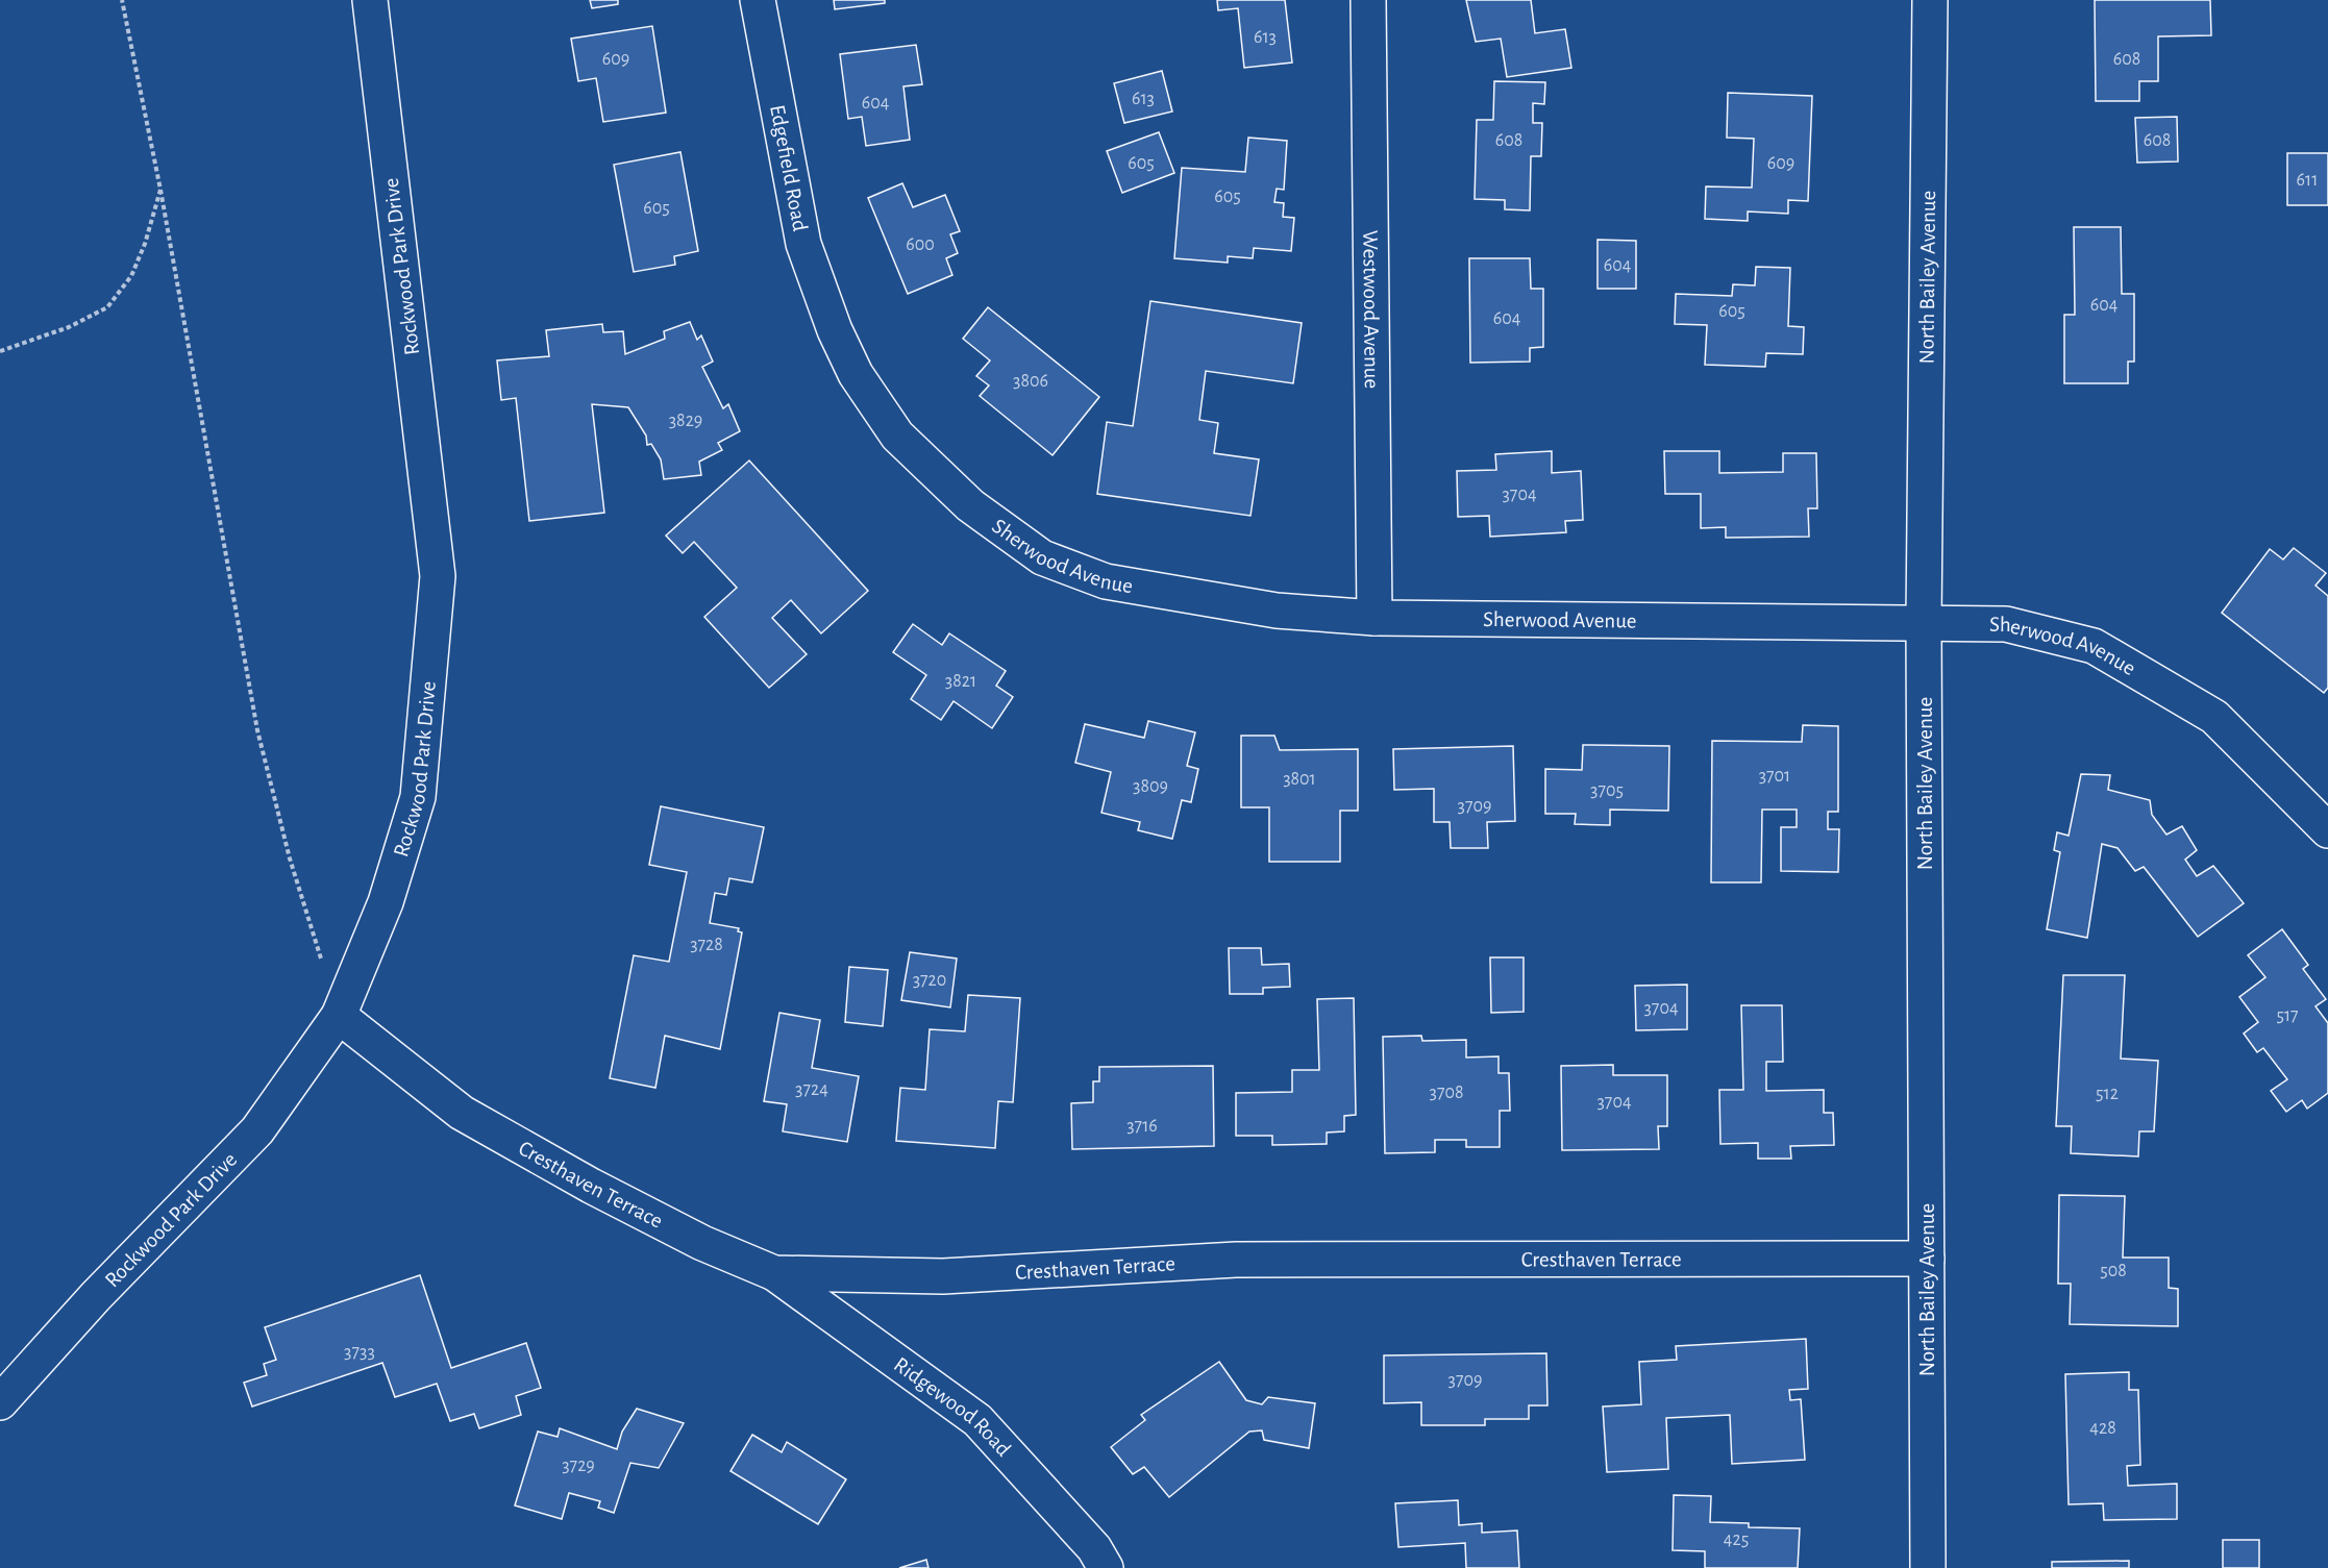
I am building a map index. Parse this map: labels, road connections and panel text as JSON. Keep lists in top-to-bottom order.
{
  "streets": {
    "street": [
      "Edgefield Road",
      "Rockwood Park Drive",
      "North Bailey Avenue",
      "Westwood Avenue",
      "Sherwood Avenue",
      "Cresthaven Terrace",
      "Ridgewood Road"
    ]
  },
  "crossings": [
    ["Edgefield Road", "Sherwood Avenue"],
    ["Rockwood Park Drive", "Cresthaven Terrace"],
    ["North Bailey Avenue", "Sherwood Avenue"],
    ["North Bailey Avenue", "Cresthaven Terrace"],
    ["Westwood Avenue", "Sherwood Avenue"],
    ["Cresthaven Terrace", "Ridgewood Road"]
  ],
  "house_numbers": [
    "613",
    "609",
    "608",
    "613",
    "604",
    "608",
    "608",
    "605",
    "609",
    "611",
    "605",
    "605",
    "600",
    "604",
    "604",
    "605",
    "604",
    "3806",
    "3829",
    "3704",
    "3821",
    "3701",
    "3801",
    "3809",
    "3705",
    "3709",
    "3728",
    "3720",
    "3704",
    "517",
    "3724",
    "3708",
    "512",
    "3704",
    "3716",
    "508",
    "3733",
    "3709",
    "428",
    "3729",
    "425"
  ]
}
